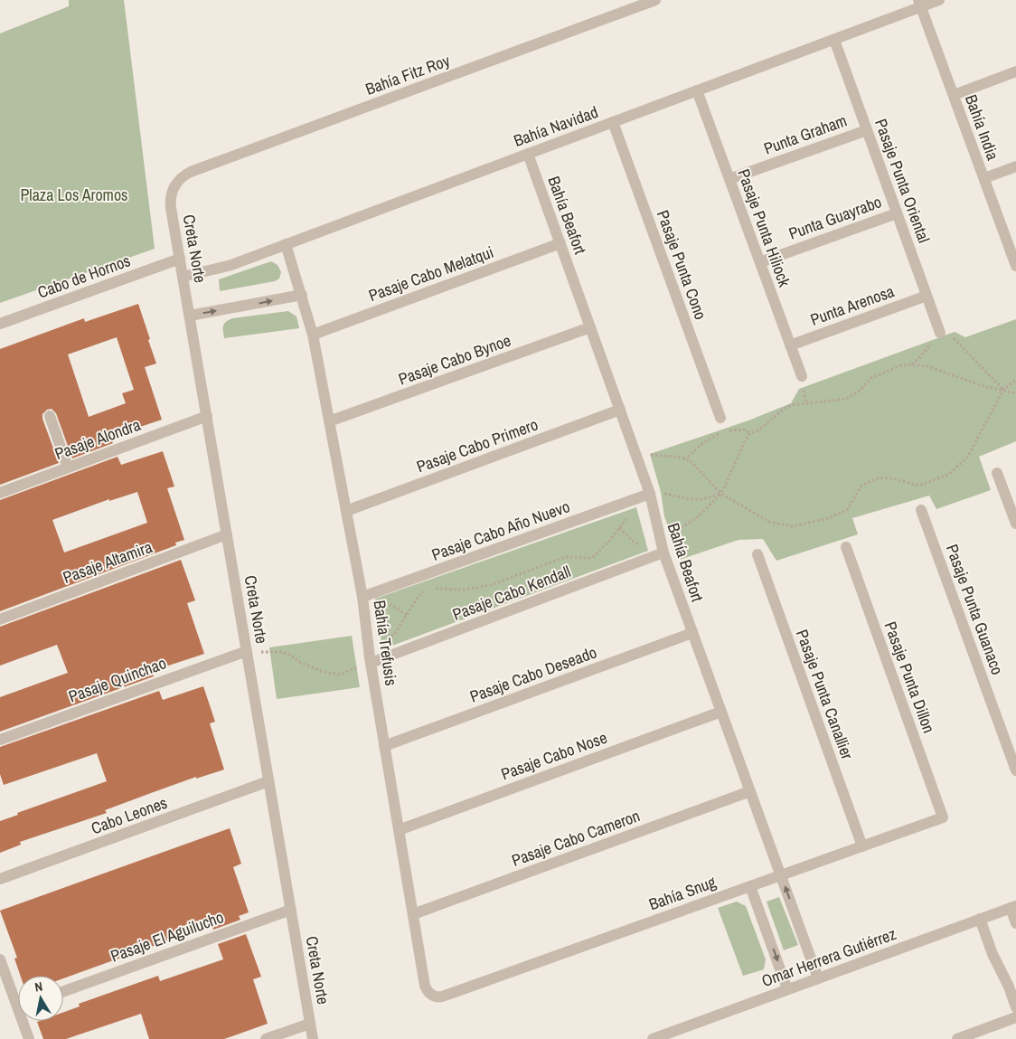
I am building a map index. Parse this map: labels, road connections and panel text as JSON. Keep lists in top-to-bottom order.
{
  "streets": {
    "street": [
      "Bahía Fitz Roy",
      "Bahía Navidad",
      "Bahía India",
      "Punta Graham",
      "Pasaje Punta Oriental",
      "Bahía Beafort",
      "Punta Guayrabo",
      "Pasaje Punta Hiliock",
      "Creta Norte",
      "Pasaje Punta Cono",
      "Pasaje Cabo Melatqui",
      "Cabo de Hornos",
      "Punta Arenosa",
      "Pasaje Cabo Bynoe",
      "Pasaje Alondra",
      "Pasaje Cabo Primero",
      "Pasaje Cabo Año Nuevo",
      "Pasaje Altamira",
      "Pasaje Cabo Kendall",
      "Pasaje Punta Guanaco",
      "Bahía Trefusis",
      "Pasaje Cabo Deseado",
      "Pasaje Punta Dillon",
      "Pasaje Quinchao",
      "Pasaje Punta Canallier",
      "Pasaje Cabo Nose",
      "Cabo Leones",
      "Pasaje Cabo Cameron",
      "Bahía Snug",
      "Pasaje El Aguilucho",
      "Omar Herrera Gutiérrez"
    ]
  },
  "crossings": [
    ["Bahía Fitz Roy", "Creta Norte"],
    ["Bahía Navidad", "Bahía India"],
    ["Bahía Navidad", "Pasaje Punta Oriental"],
    ["Bahía Navidad", "Bahía Beafort"],
    ["Bahía Navidad", "Pasaje Punta Hiliock"],
    ["Bahía Navidad", "Creta Norte"],
    ["Bahía Navidad", "Pasaje Punta Cono"],
    ["Bahía Navidad", "Bahía Trefusis"],
    ["Punta Graham", "Pasaje Punta Oriental"],
    ["Punta Graham", "Pasaje Punta Hiliock"],
    ["Pasaje Punta Oriental", "Punta Guayrabo"],
    ["Pasaje Punta Oriental", "Punta Arenosa"],
    ["Bahía Beafort", "Pasaje Cabo Melatqui"],
    ["Bahía Beafort", "Pasaje Cabo Bynoe"],
    ["Bahía Beafort", "Pasaje Cabo Primero"],
    ["Bahía Beafort", "Pasaje Cabo Año Nuevo"],
    ["Bahía Beafort", "Pasaje Cabo Kendall"],
    ["Bahía Beafort", "Pasaje Cabo Deseado"],
    ["Bahía Beafort", "Pasaje Cabo Nose"],
    ["Bahía Beafort", "Pasaje Cabo Cameron"],
    ["Bahía Beafort", "Bahía Snug"],
    ["Bahía Beafort", "Omar Herrera Gutiérrez"],
    ["Punta Guayrabo", "Pasaje Punta Hiliock"],
    ["Pasaje Punta Hiliock", "Punta Arenosa"],
    ["Creta Norte", "Cabo de Hornos"],
    ["Creta Norte", "Pasaje Alondra"],
    ["Creta Norte", "Pasaje Altamira"],
    ["Creta Norte", "Pasaje Quinchao"],
    ["Creta Norte", "Cabo Leones"],
    ["Creta Norte", "Pasaje El Aguilucho"],
    ["Pasaje Cabo Melatqui", "Bahía Trefusis"],
    ["Pasaje Cabo Bynoe", "Bahía Trefusis"],
    ["Pasaje Cabo Primero", "Bahía Trefusis"],
    ["Pasaje Cabo Año Nuevo", "Bahía Trefusis"],
    ["Pasaje Cabo Kendall", "Bahía Trefusis"],
    ["Bahía Trefusis", "Pasaje Cabo Deseado"],
    ["Bahía Trefusis", "Pasaje Cabo Nose"],
    ["Bahía Trefusis", "Pasaje Cabo Cameron"],
    ["Bahía Trefusis", "Bahía Snug"],
    ["Pasaje Punta Dillon", "Bahía Snug"],
    ["Pasaje Punta Canallier", "Bahía Snug"]
  ],
  "parks": ["Plaza Los Aromos"],
  "north": "top"
}
